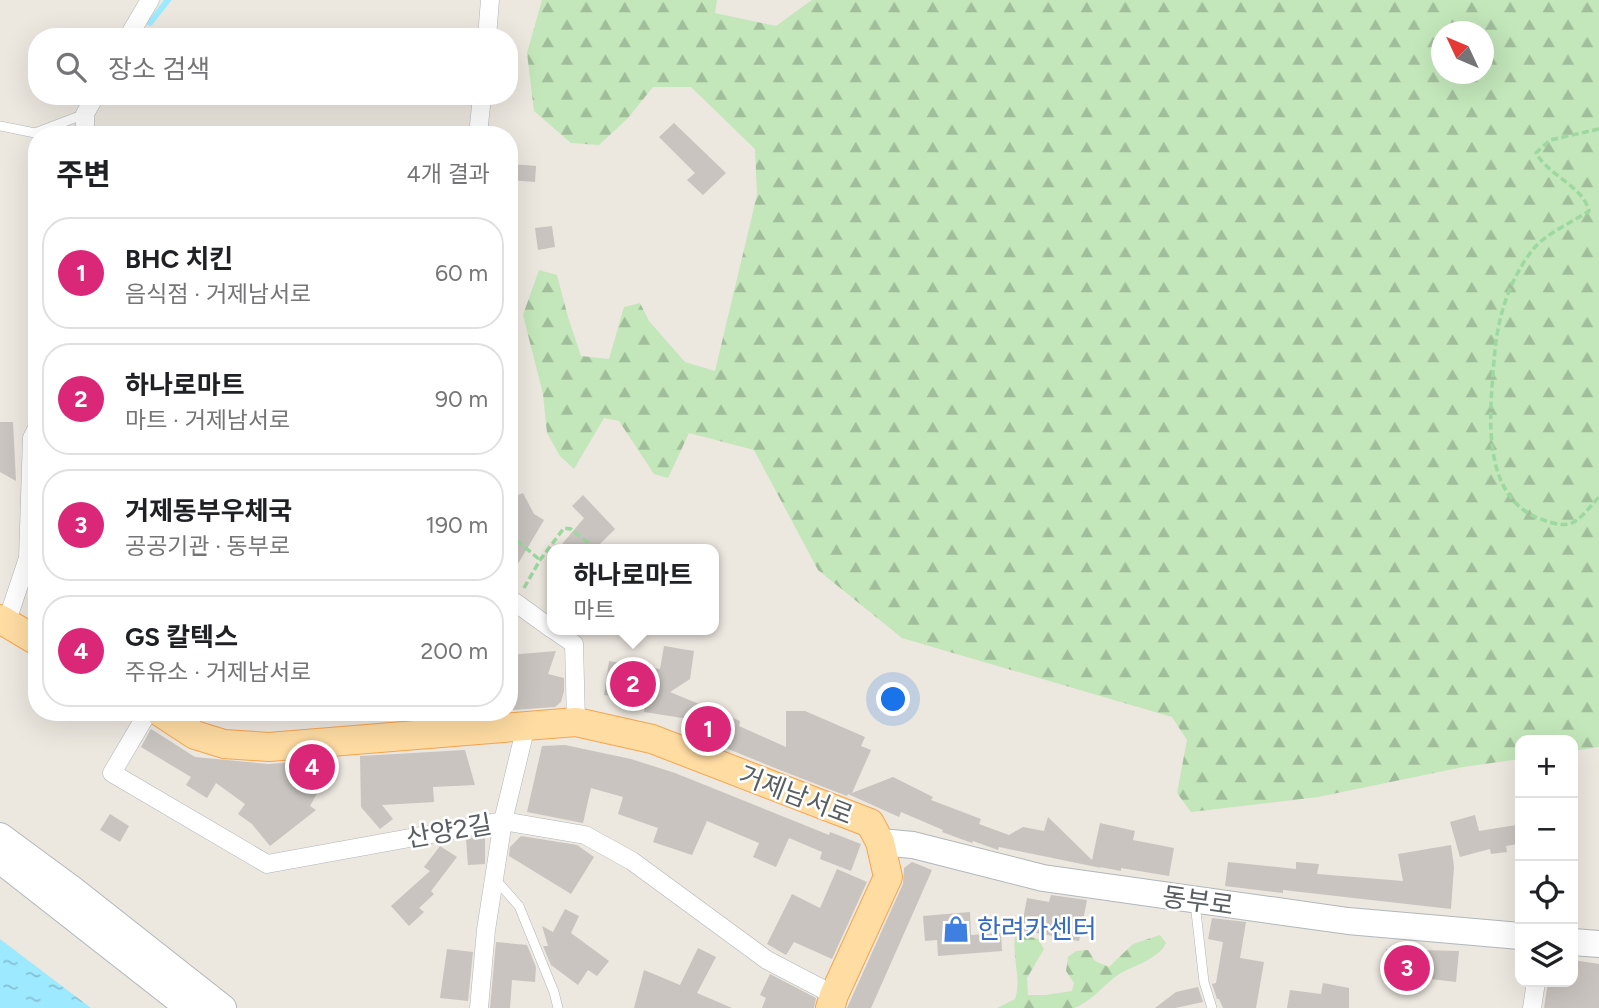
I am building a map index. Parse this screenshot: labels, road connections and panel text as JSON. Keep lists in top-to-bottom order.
{
  "streets": {
    "main road": ["거제남서로"],
    "street": ["산양2길", "동부로"]
  },
  "crossings": [
    ["거제남서로", "산양2길"],
    ["거제남서로", "동부로"]
  ],
  "places": {
    "shop": ["한려카센터"]
  },
  "north": "top left",
  "page": {
    "search": "장소 검색",
    "heading": ["주변", "4개 결과"],
    "list": [
      {
        "mark": "1",
        "name": "BHC 치킨",
        "note": "음식점 · 거제남서로",
        "value": "60 m"
      },
      {
        "mark": "2",
        "name": "하나로마트",
        "note": "마트 · 거제남서로",
        "value": "90 m"
      },
      {
        "mark": "3",
        "name": "거제동부우체국",
        "note": "공공기관 · 동부로",
        "value": "190 m"
      },
      {
        "mark": "4",
        "name": "GS 칼텍스",
        "note": "주유소 · 거제남서로",
        "value": "200 m"
      }
    ],
    "popup": ["하나로마트", "마트"],
    "pins": [
      "2",
      "1",
      "4",
      "3"
    ],
    "map_buttons": ["+", "−"]
  }
}
